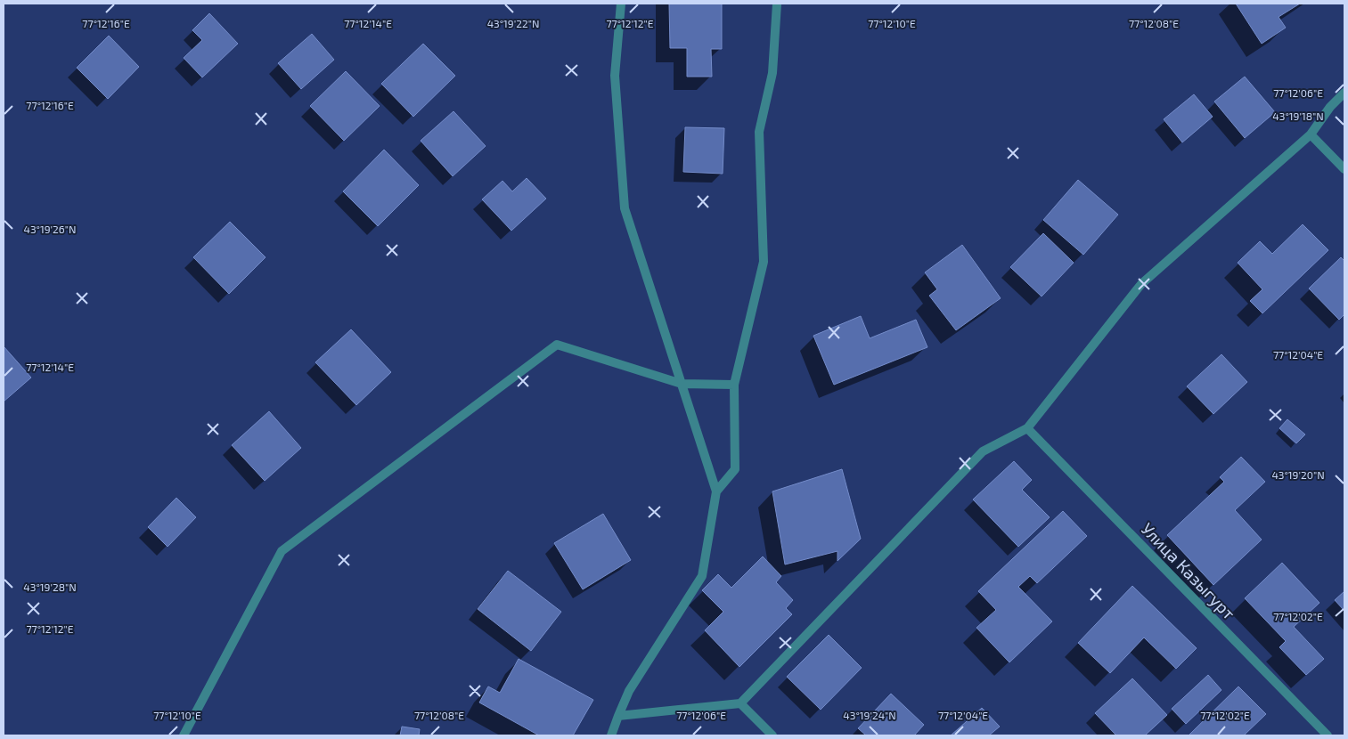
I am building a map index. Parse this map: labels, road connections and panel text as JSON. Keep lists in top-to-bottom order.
{
  "streets": {
    "street": ["Улица Казыгурт"]
  },
  "coordinates": [
    "77°12'16\"E",
    "77°12'14\"E",
    "43°19'22\"N",
    "77°12'12\"E",
    "77°12'10\"E",
    "77°12'08\"E",
    "77°12'06\"E",
    "43°19'18\"N",
    "43°19'26\"N",
    "77°12'04\"E",
    "43°19'20\"N",
    "43°19'28\"N",
    "77°12'02\"E",
    "43°19'24\"N"
  ]
}
